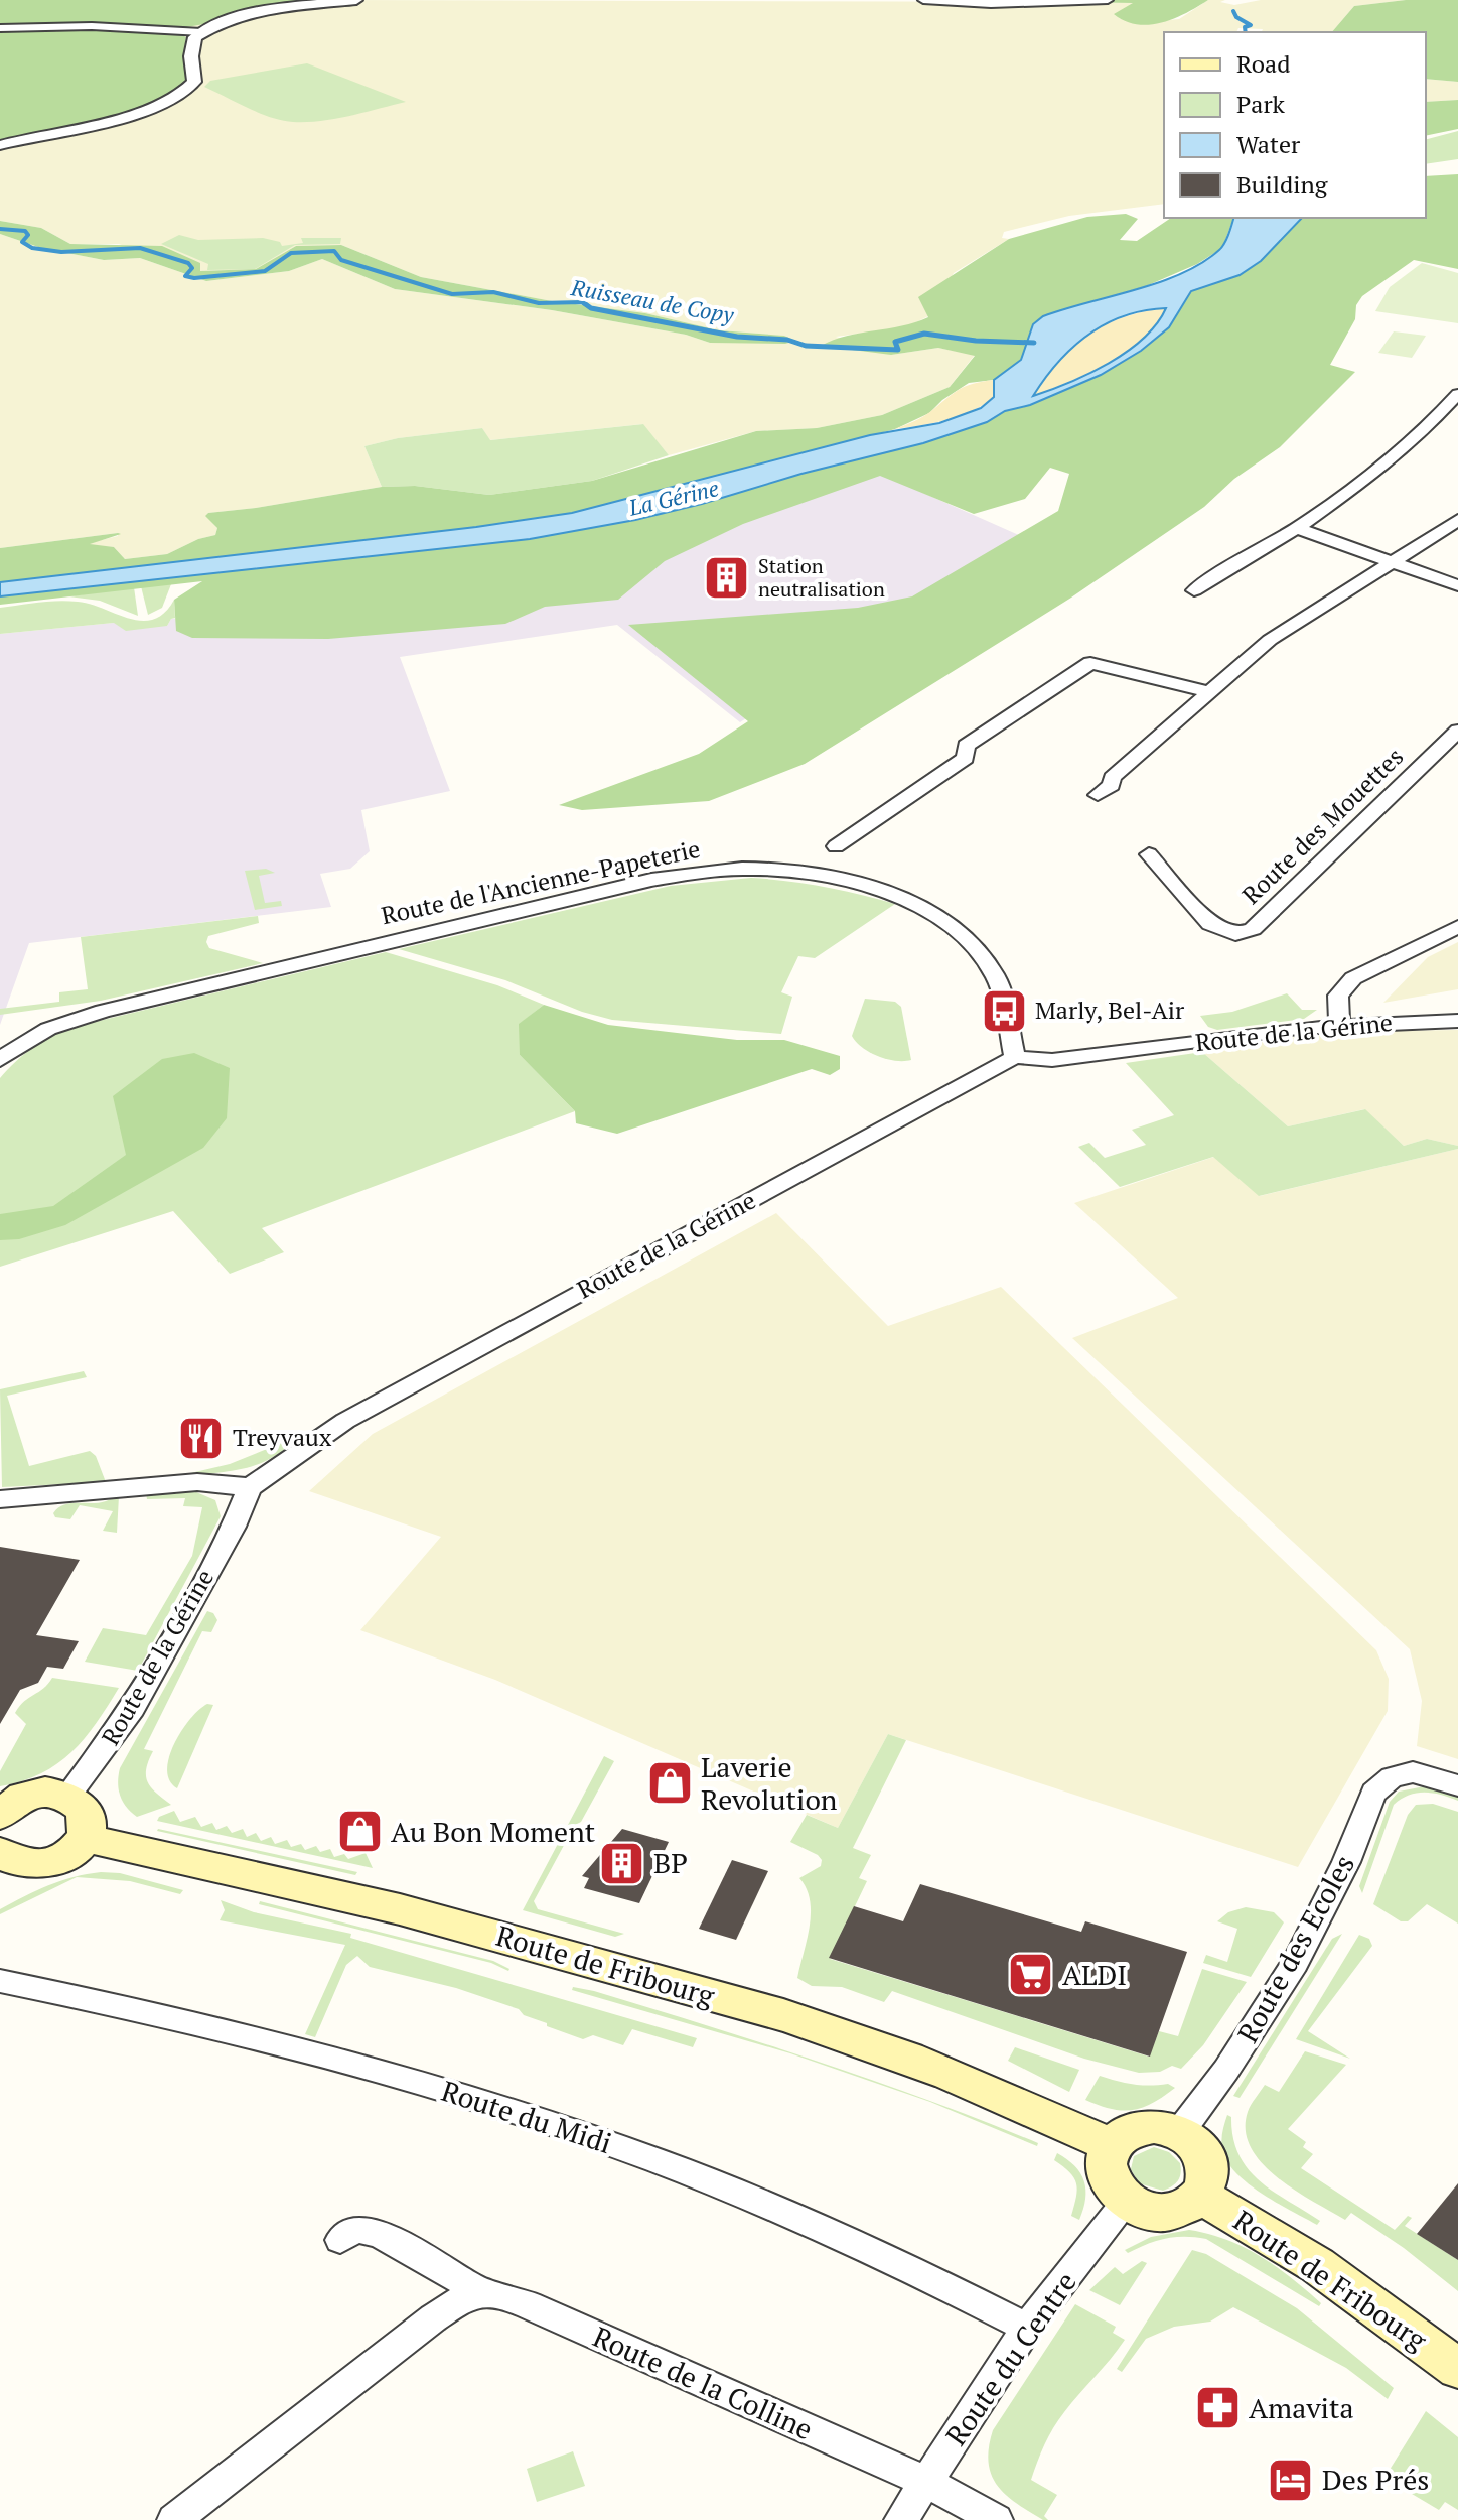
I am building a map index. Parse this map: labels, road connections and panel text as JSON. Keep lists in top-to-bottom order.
{
  "streets": {
    "main road": ["Route de Fribourg"],
    "street": [
      "Route des Mouettes",
      "Route de l'Ancienne-Papeterie",
      "Route de la Gérine",
      "Route des Ecoles",
      "Route du Midi",
      "Route du Centre",
      "Route de la Colline"
    ]
  },
  "crossings": [
    ["Route de l'Ancienne-Papeterie", "Route de la Gérine"],
    ["Route des Ecoles", "Route de Fribourg"],
    ["Route des Ecoles", "Route du Centre"],
    ["Route de Fribourg", "Route du Centre"],
    ["Route du Midi", "Route du Centre"],
    ["Route du Centre", "Route de la Colline"]
  ],
  "water": ["Ruisseau de Copy", "La Gérine"],
  "places": {
    "building": ["Station neutralisation", "BP"],
    "bus stop": ["Marly, Bel-Air"],
    "restaurant": ["Treyvaux"],
    "shop": ["Laverie Revolution", "Au Bon Moment"],
    "supermarket": ["ALDI"],
    "pharmacy": ["Amavita"],
    "hotel": ["Des Prés"]
  },
  "legend": [
    "Road",
    "Park",
    "Water",
    "Building"
  ]
}
